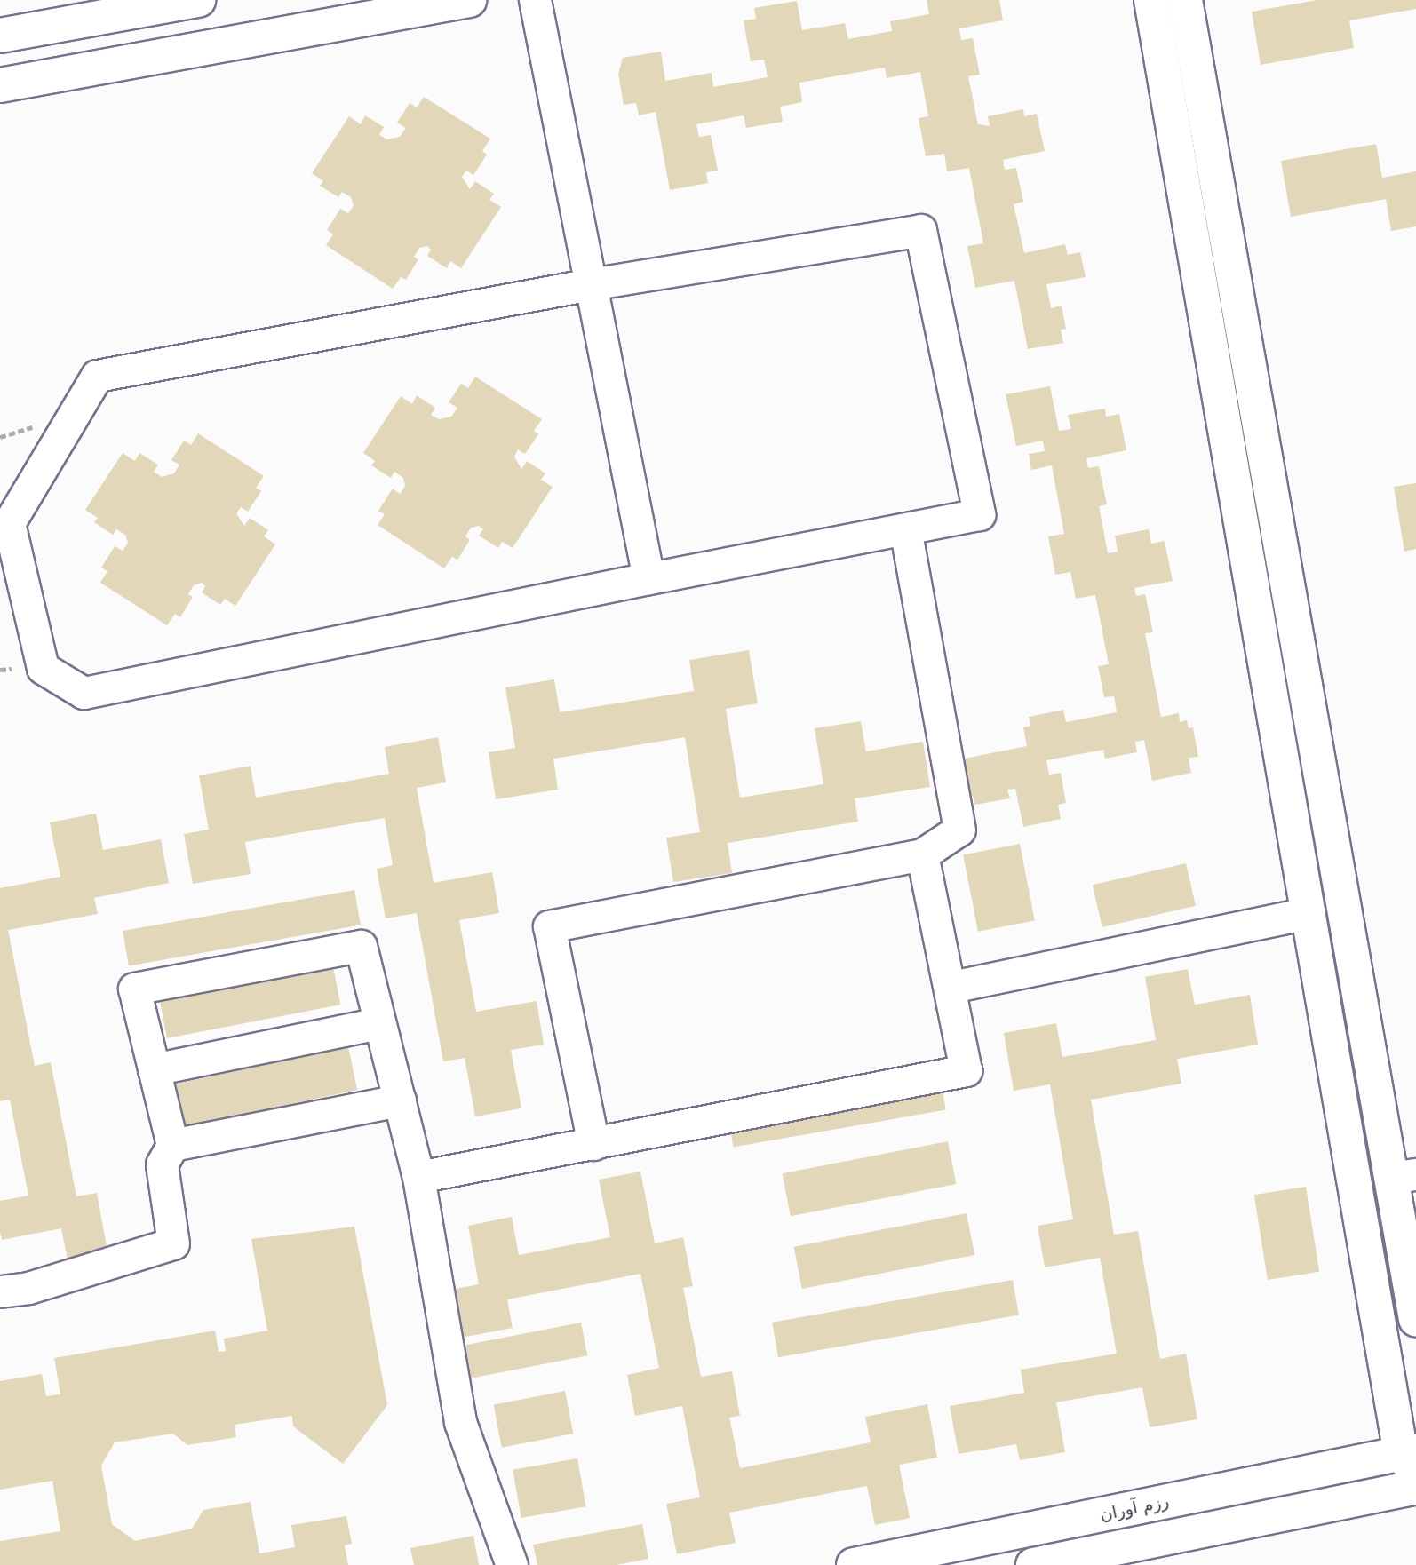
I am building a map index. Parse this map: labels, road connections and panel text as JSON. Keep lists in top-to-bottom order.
{
  "streets": {
    "street": ["رزم آوران"]
  }
}
